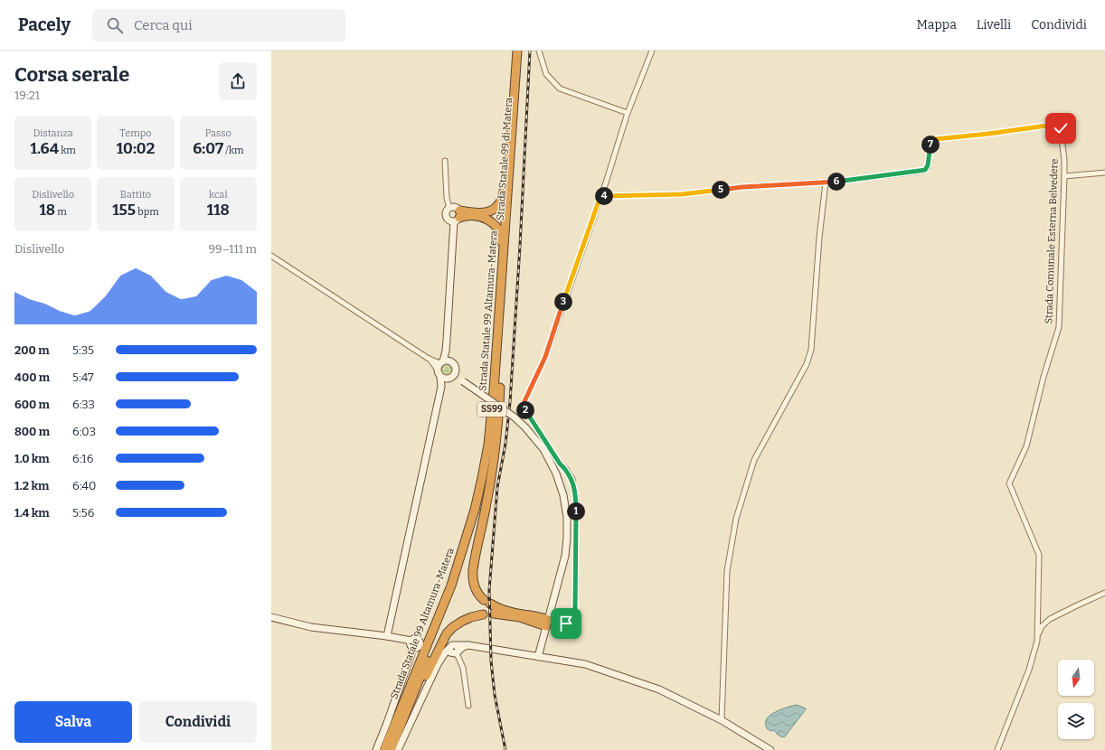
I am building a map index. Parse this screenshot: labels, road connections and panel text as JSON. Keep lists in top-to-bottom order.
{
  "streets": {
    "highway": ["Strada Statale 99 di Matera", "Strada Statale 99 Altamura-Matera", "SS99"],
    "street": ["Strada Comunale Esterna Belvedere"]
  },
  "north": "bottom",
  "page": {
    "header": "Pacely",
    "search": "Cerca qui",
    "nav": ["Mappa", "Livelli", "Condividi"],
    "heading": ["Corsa serale", "19:21"],
    "stats": [
      ["Distanza", "1.64 km"],
      ["Tempo", "10:02"],
      ["Passo", "6:07 /km"],
      ["Dislivello", "18 m"],
      ["Battito", "155 bpm"],
      ["kcal", "118"]
    ],
    "pins": [
      "7",
      "6",
      "5",
      "4",
      "3",
      "2",
      "1"
    ],
    "chart": ["Dislivello", "99–111 m"],
    "list": [
      {
        "name": "200 m",
        "note": "5:35"
      },
      {
        "name": "400 m",
        "note": "5:47"
      },
      {
        "name": "600 m",
        "note": "6:33"
      },
      {
        "name": "800 m",
        "note": "6:03"
      },
      {
        "name": "1.0 km",
        "note": "6:16"
      },
      {
        "name": "1.2 km",
        "note": "6:40"
      },
      {
        "name": "1.4 km",
        "note": "5:56"
      }
    ],
    "buttons": ["Salva", "Condividi"]
  }
}
